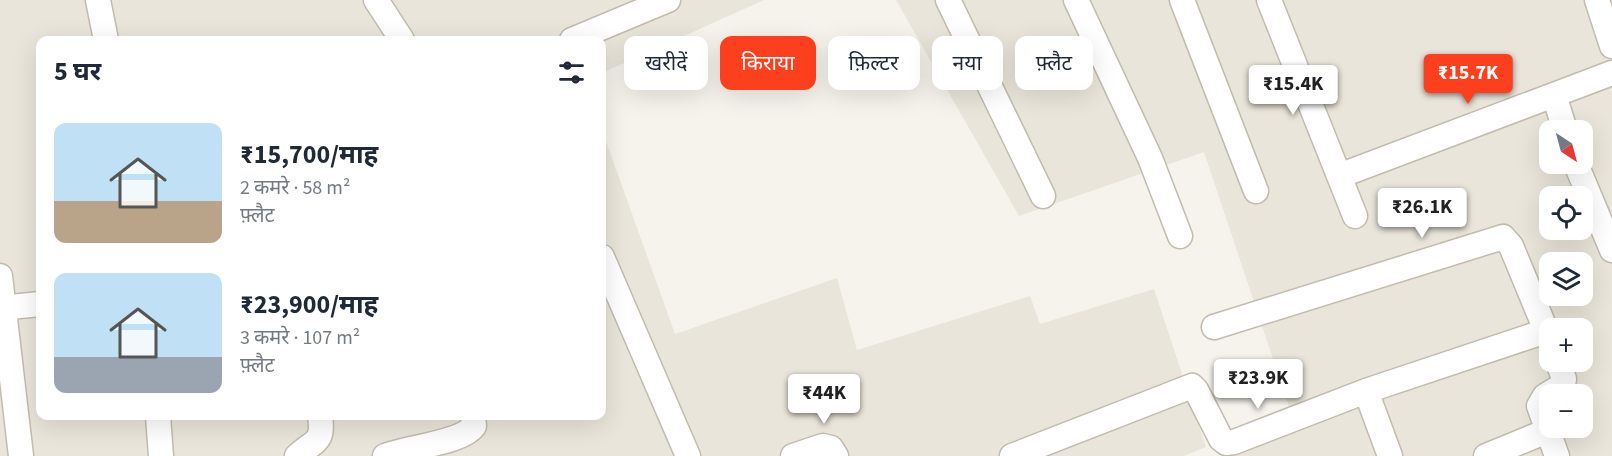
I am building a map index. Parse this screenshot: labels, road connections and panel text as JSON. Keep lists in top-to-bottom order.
{
  "north": "bottom right",
  "page": {
    "chip": [
      "खरीदें",
      "किराया",
      "फ़िल्टर",
      "नया",
      "फ़्लैट"
    ],
    "heading": "5 घर",
    "price": [
      "₹15.7K",
      "₹15.4K",
      "₹26.1K",
      "₹23.9K",
      "₹44K"
    ],
    "list": [
      {
        "name": "₹15,700/माह",
        "note": "2 कमरे · 58 m² · फ़्लैट"
      },
      {
        "name": "₹23,900/माह",
        "note": "3 कमरे · 107 m² · फ़्लैट"
      }
    ],
    "map_buttons": ["+", "−"]
  }
}
